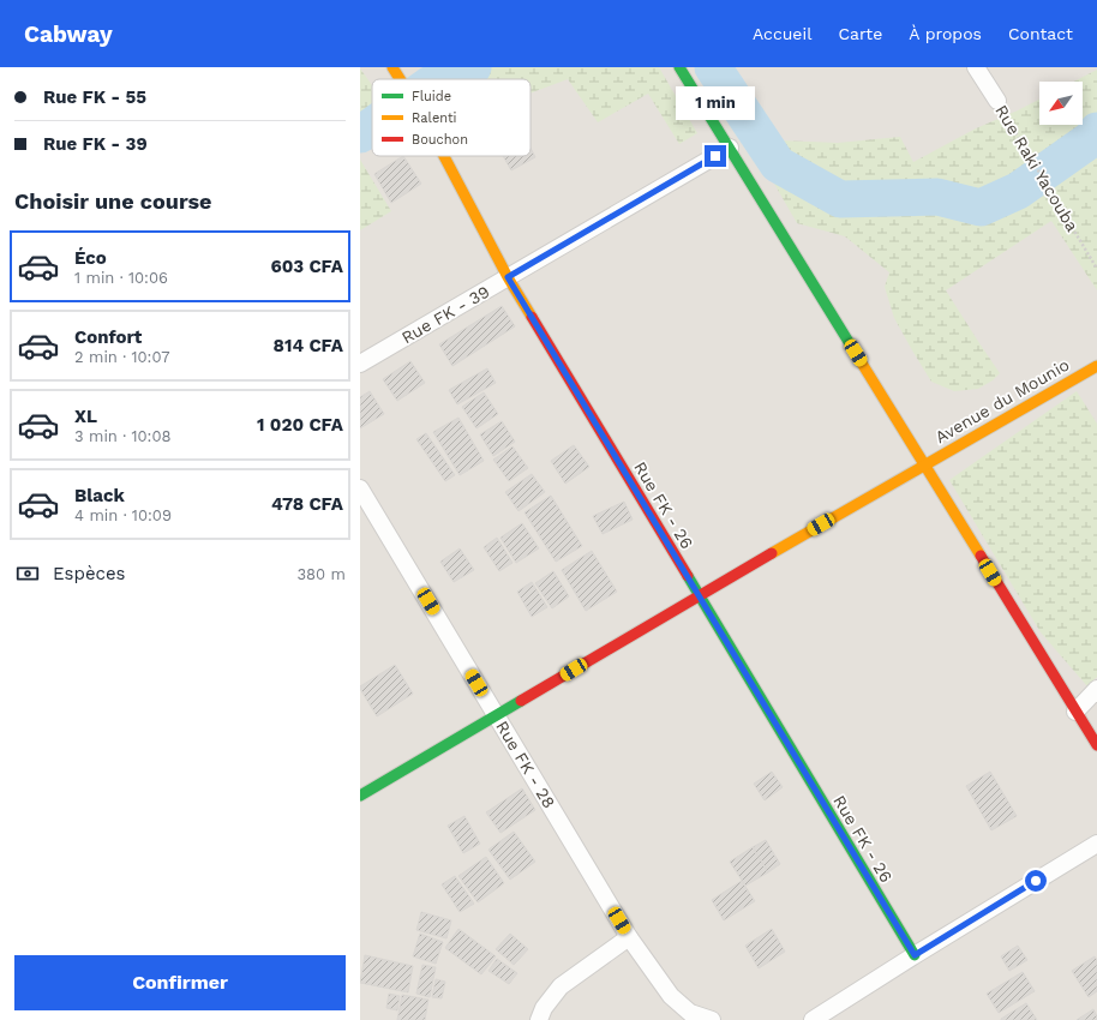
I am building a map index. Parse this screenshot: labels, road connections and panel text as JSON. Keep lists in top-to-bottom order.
{
  "streets": {
    "street": [
      "Rue Raki Yacouba",
      "Rue FK - 39",
      "Avenue du Mounio",
      "Rue FK - 26",
      "Rue FK - 28"
    ]
  },
  "crossings": [
    ["Rue FK - 39", "Rue FK - 26"],
    ["Avenue du Mounio", "Rue FK - 26"],
    ["Avenue du Mounio", "Rue FK - 28"]
  ],
  "legend": ["Fluide", "Ralenti", "Bouchon"],
  "north": "bottom left",
  "page": {
    "header": "Cabway",
    "nav": [
      "Accueil",
      "Carte",
      "À propos",
      "Contact"
    ],
    "banner": ["Rue FK - 55", "Rue FK - 39"],
    "bubble": "1 min",
    "heading": "Choisir une course",
    "list": [
      {
        "name": "Éco",
        "note": "1 min · 10:06",
        "value": "603 CFA"
      },
      {
        "name": "Confort",
        "note": "2 min · 10:07",
        "value": "814 CFA"
      },
      {
        "name": "XL",
        "note": "3 min · 10:08",
        "value": "1 020 CFA"
      },
      {
        "name": "Black",
        "note": "4 min · 10:09",
        "value": "478 CFA"
      }
    ],
    "pay": ["Espèces", "380 m"],
    "buttons": "Confirmer"
  }
}
